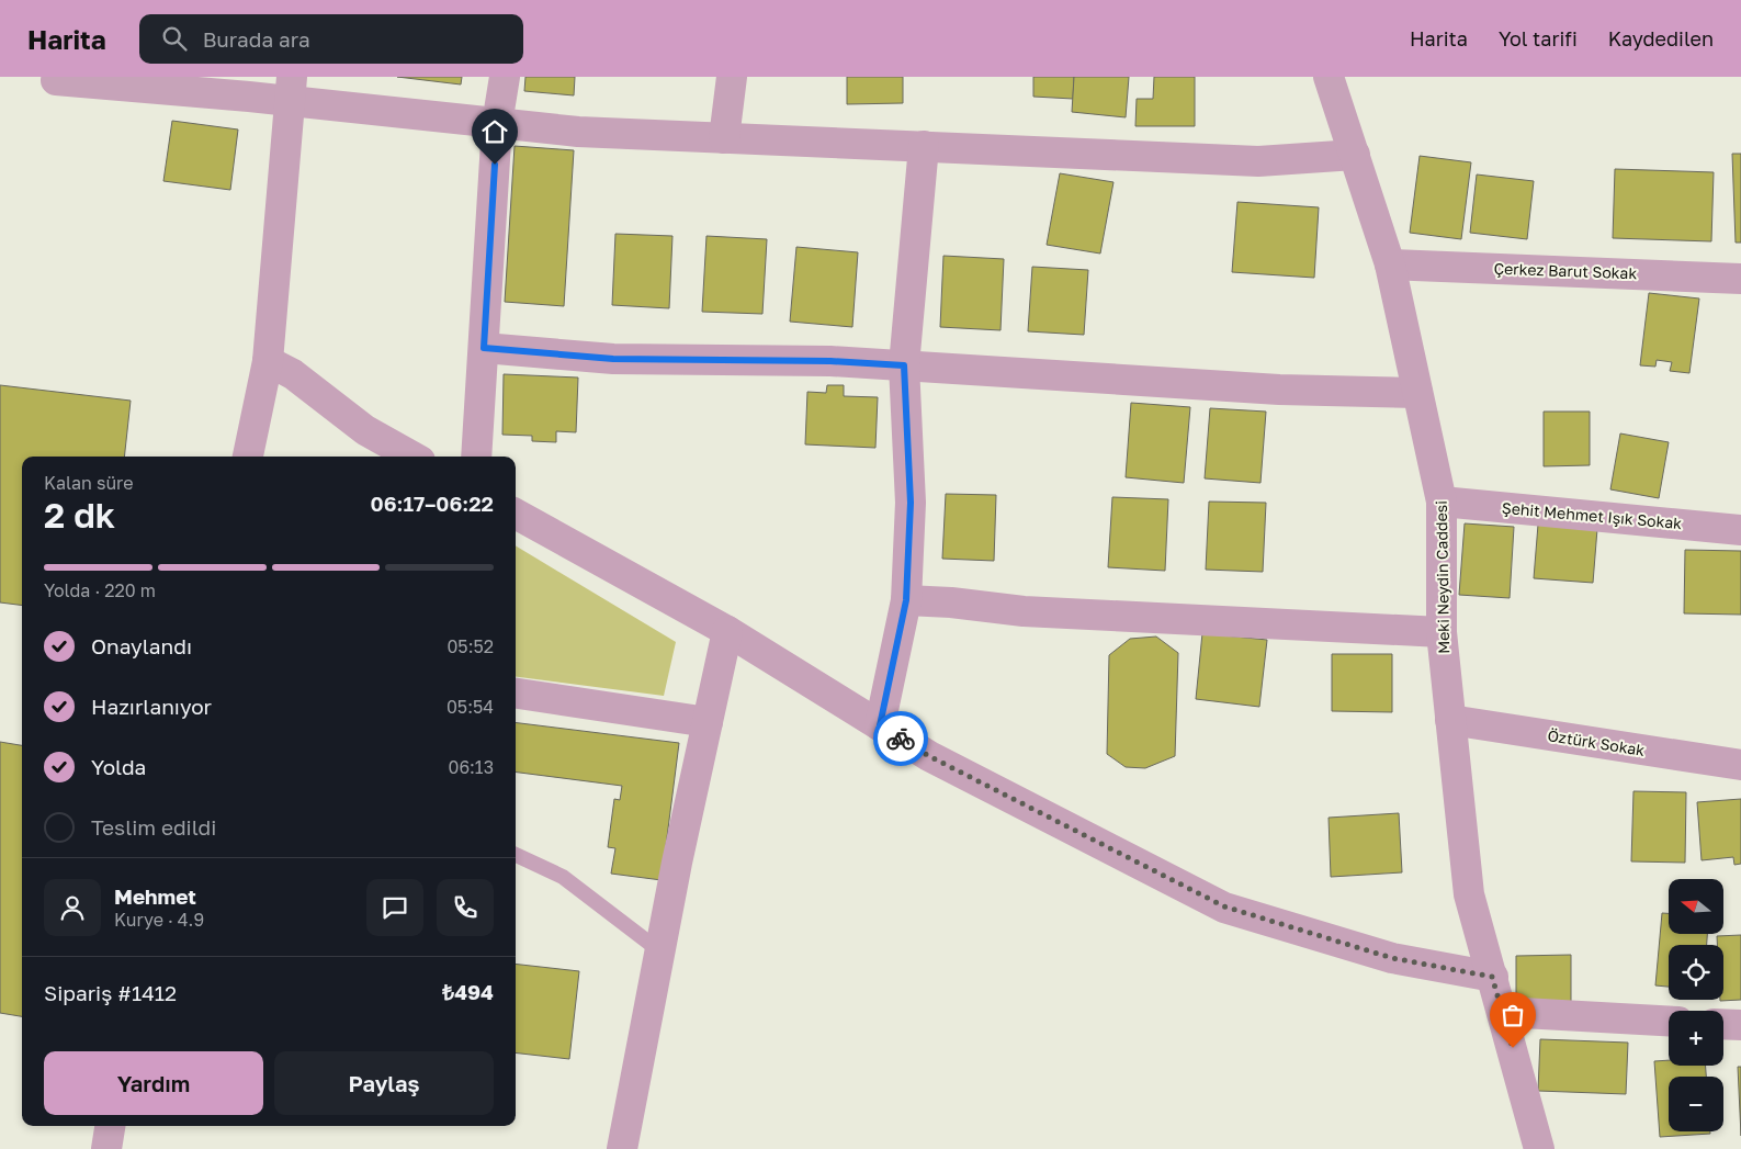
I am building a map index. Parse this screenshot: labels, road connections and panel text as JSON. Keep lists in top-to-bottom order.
{
  "streets": {
    "street": [
      "Çerkez Barut Sokak",
      "Şehit Mehmet Işık Sokak",
      "Meki Neydin Caddesi",
      "Öztürk Sokak"
    ]
  },
  "crossings": [
    ["Çerkez Barut Sokak", "Meki Neydin Caddesi"],
    ["Şehit Mehmet Işık Sokak", "Meki Neydin Caddesi"],
    ["Meki Neydin Caddesi", "Öztürk Sokak"]
  ],
  "north": "left",
  "page": {
    "header": "Harita",
    "search": "Burada ara",
    "nav": ["Harita", "Yol tarifi", "Kaydedilen"],
    "heading": ["2 dk", "Kalan süre", "06:17–06:22"],
    "panel": [
      "Mehmet",
      "Kurye · 4.9",
      "Sipariş #1412",
      "₺494"
    ],
    "bar": "Yolda · 220 m",
    "list": [
      ["Onaylandı", "05:52"],
      ["Hazırlanıyor", "05:54"],
      ["Yolda", "06:13"],
      "Teslim edildi"
    ],
    "map_buttons": ["+", "−"],
    "buttons": ["Yardım", "Paylaş"]
  }
}
